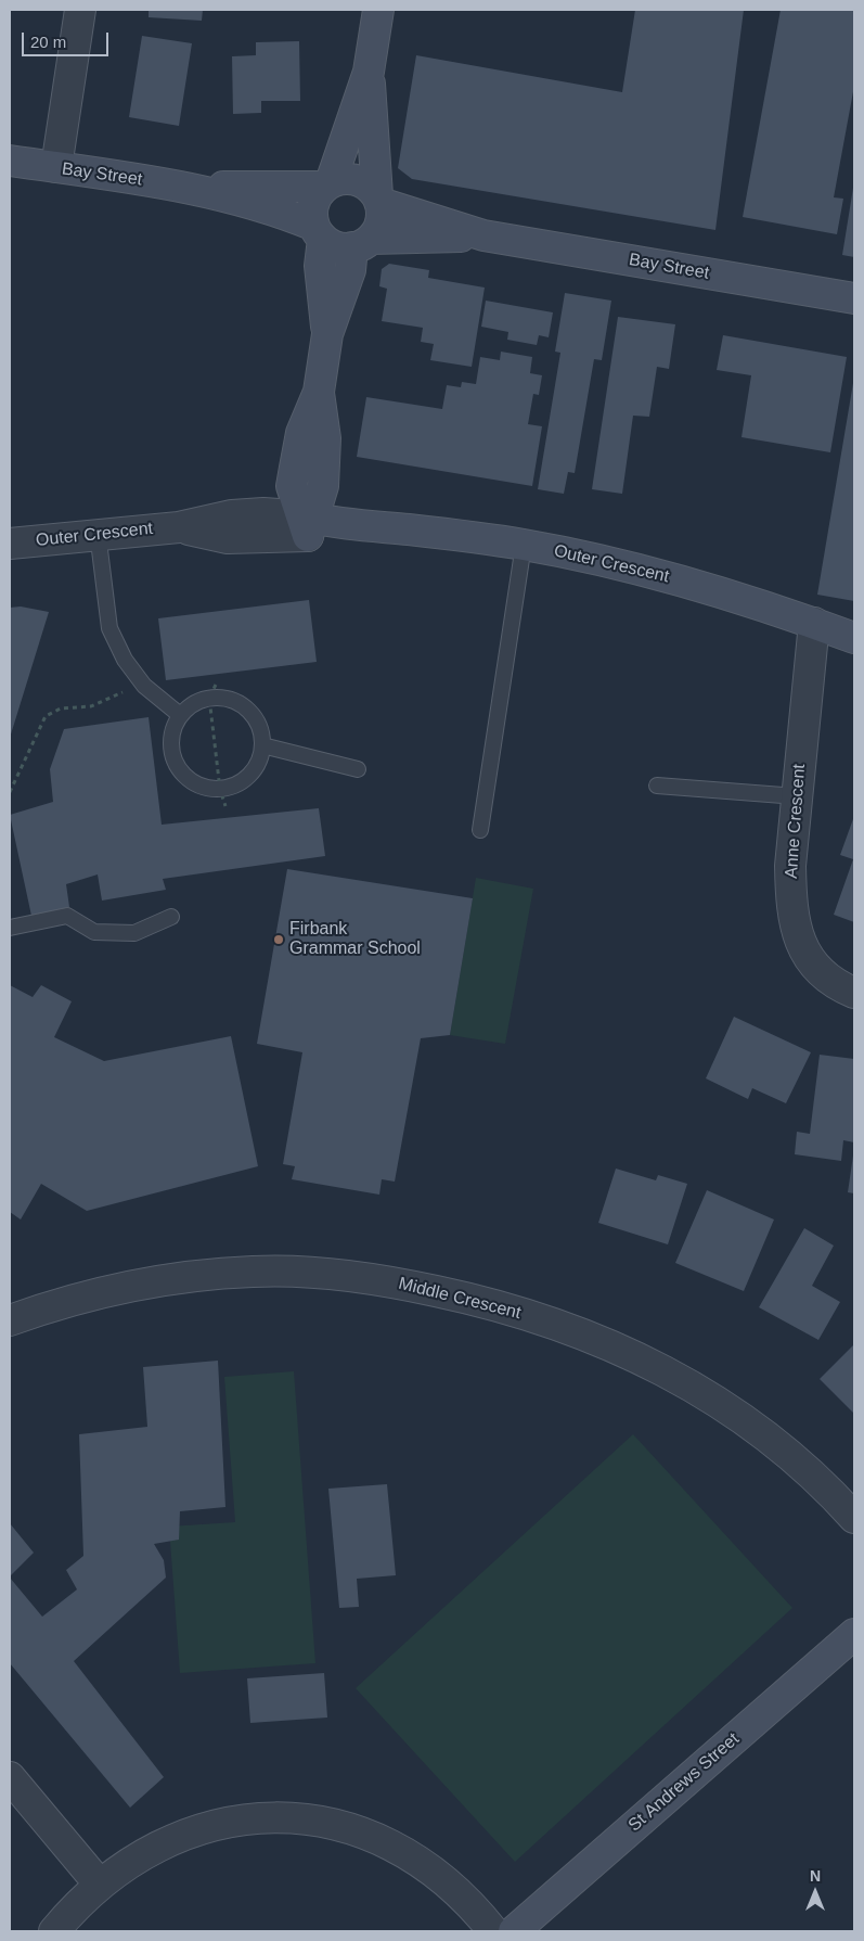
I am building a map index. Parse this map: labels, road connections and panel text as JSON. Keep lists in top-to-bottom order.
{
  "streets": {
    "street": [
      "Bay Street",
      "Outer Crescent",
      "Anne Crescent",
      "Middle Crescent",
      "St Andrews Street"
    ]
  },
  "crossings": [
    ["Outer Crescent", "Anne Crescent"]
  ],
  "places": ["Firbank Grammar School"],
  "scale_bar": "20 m",
  "north": "top"
}
